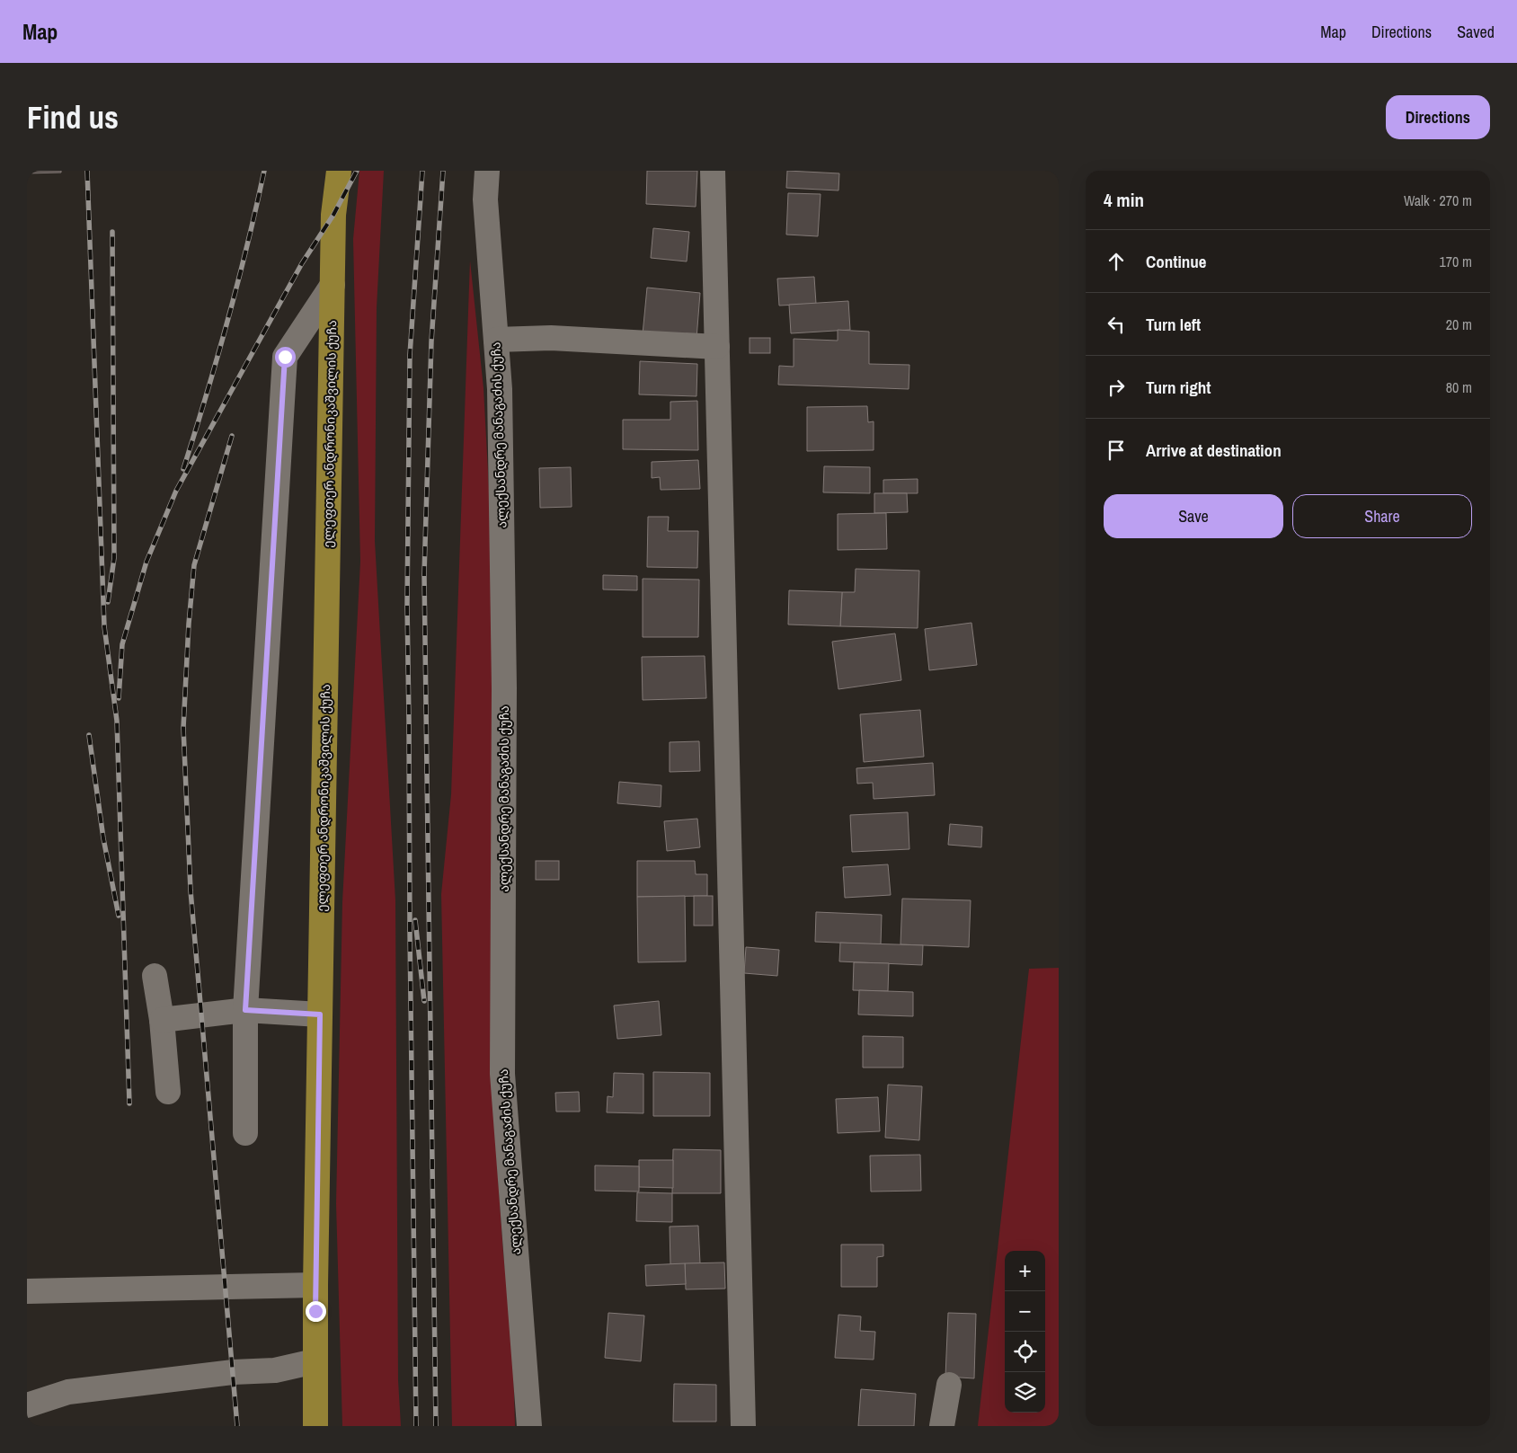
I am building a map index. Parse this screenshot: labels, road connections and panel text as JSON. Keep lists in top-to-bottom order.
{
  "streets": {
    "main road": ["ელეფთერ ანდრონიკაშვილის ქუჩა"],
    "street": ["ალექსანდრე მანაგაძის ქუჩა"]
  },
  "page": {
    "header": "Map",
    "nav": ["Map", "Directions", "Saved"],
    "buttons": [
      "Directions",
      ["Save", "Share"]
    ],
    "title": "Find us",
    "heading": ["4 min", "Walk · 270 m"],
    "list": [
      ["Continue", "170 m"],
      ["Turn left", "20 m"],
      ["Turn right", "80 m"],
      "Arrive at destination"
    ],
    "map_buttons": ["+", "−"]
  }
}
